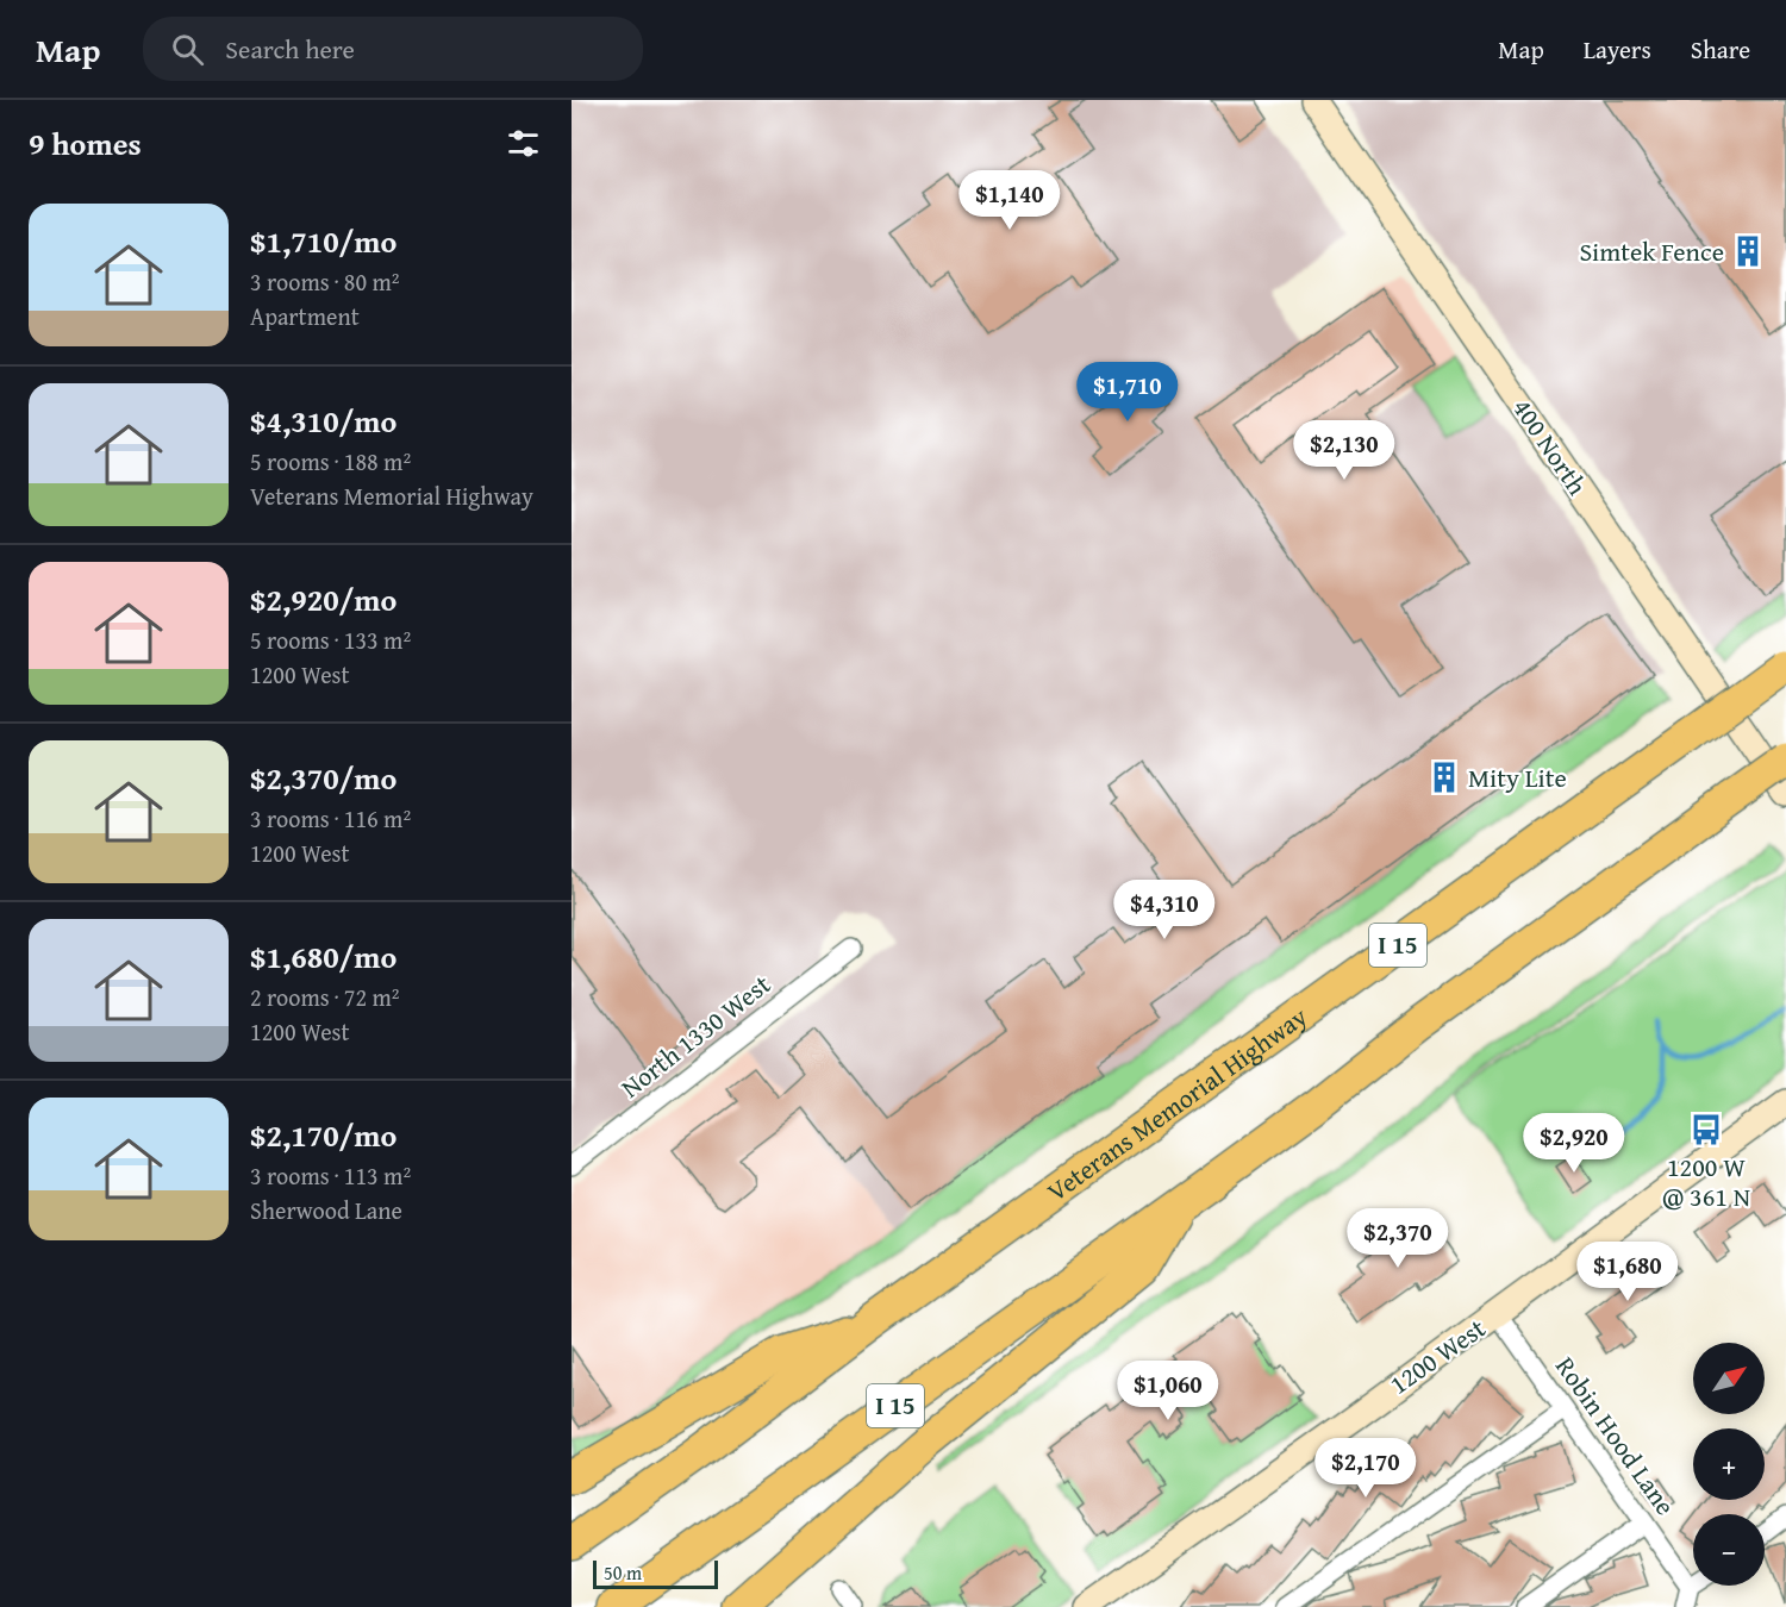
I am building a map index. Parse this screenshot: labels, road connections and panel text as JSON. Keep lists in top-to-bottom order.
{
  "streets": {
    "highway": ["I 15", "Veterans Memorial Highway"],
    "street": [
      "400 North",
      "North 1330 West",
      "1200 West",
      "Robin Hood Lane"
    ]
  },
  "crossings": [
    ["1200 West", "Robin Hood Lane"]
  ],
  "places": {
    "building": ["Simtek Fence", "Mity Lite"],
    "bus stop": ["1200 W @ 361 N"]
  },
  "scale_bar": "50 m",
  "north": "top right",
  "page": {
    "header": "Map",
    "search": "Search here",
    "nav": ["Map", "Layers", "Share"],
    "heading": "9 homes",
    "price": [
      "$1,140",
      "$1,710",
      "$2,130",
      "$4,310",
      "$2,920",
      "$2,370",
      "$1,680",
      "$1,060",
      "$2,170"
    ],
    "list": [
      {
        "name": "$1,710/mo",
        "note": "3 rooms · 80 m² · Apartment"
      },
      {
        "name": "$4,310/mo",
        "note": "5 rooms · 188 m² · Veterans Memorial Highway"
      },
      {
        "name": "$2,920/mo",
        "note": "5 rooms · 133 m² · 1200 West"
      },
      {
        "name": "$2,370/mo",
        "note": "3 rooms · 116 m² · 1200 West"
      },
      {
        "name": "$1,680/mo",
        "note": "2 rooms · 72 m² · 1200 West"
      },
      {
        "name": "$2,170/mo",
        "note": "3 rooms · 113 m² · Sherwood Lane"
      }
    ],
    "map_buttons": ["+", "−"],
    "scale": "50 m"
  }
}
